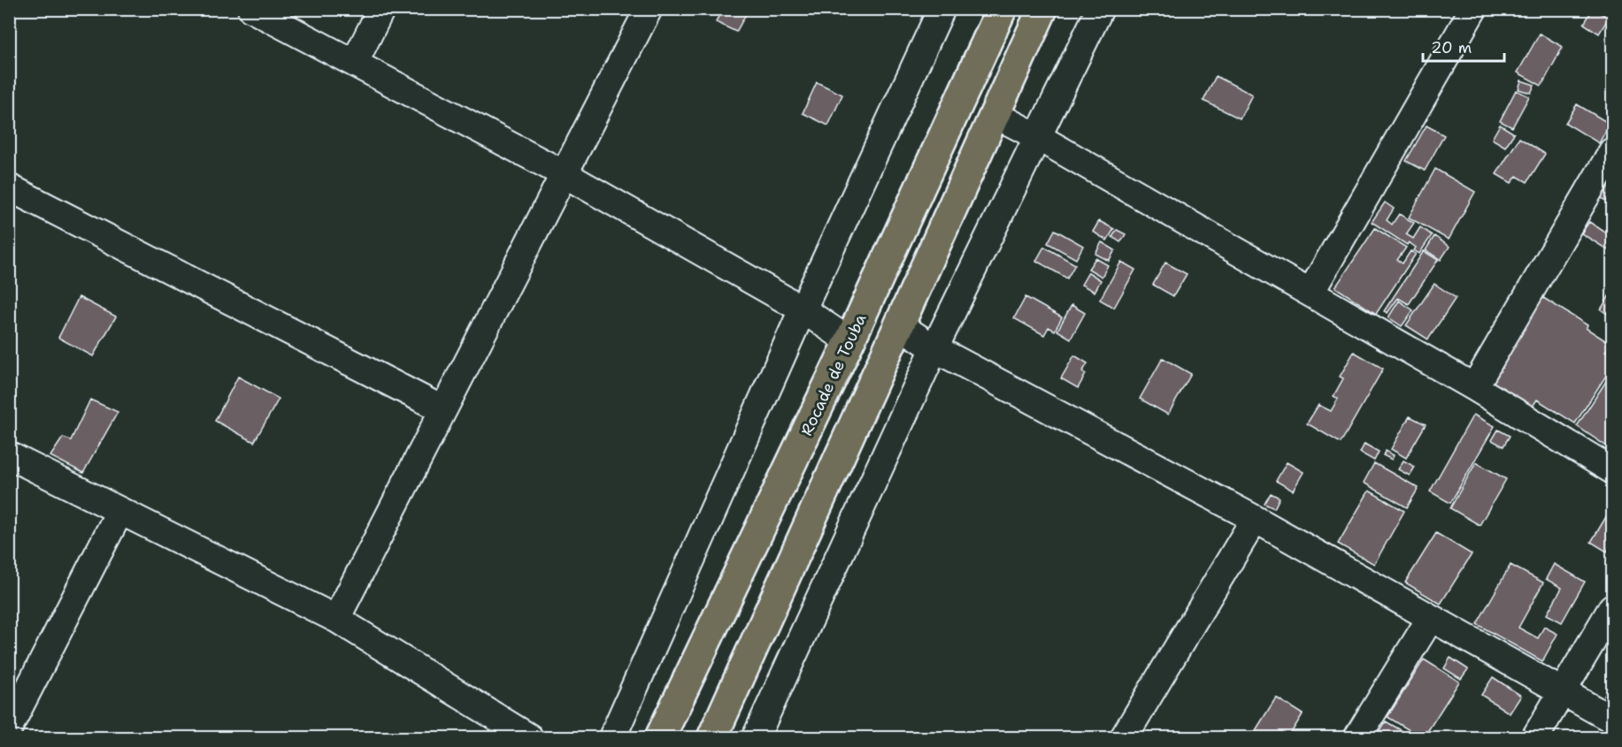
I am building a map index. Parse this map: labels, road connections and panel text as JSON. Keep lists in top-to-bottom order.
{
  "streets": {
    "main road": ["Rocade de Touba"]
  },
  "scale_bar": "20 m"
}
